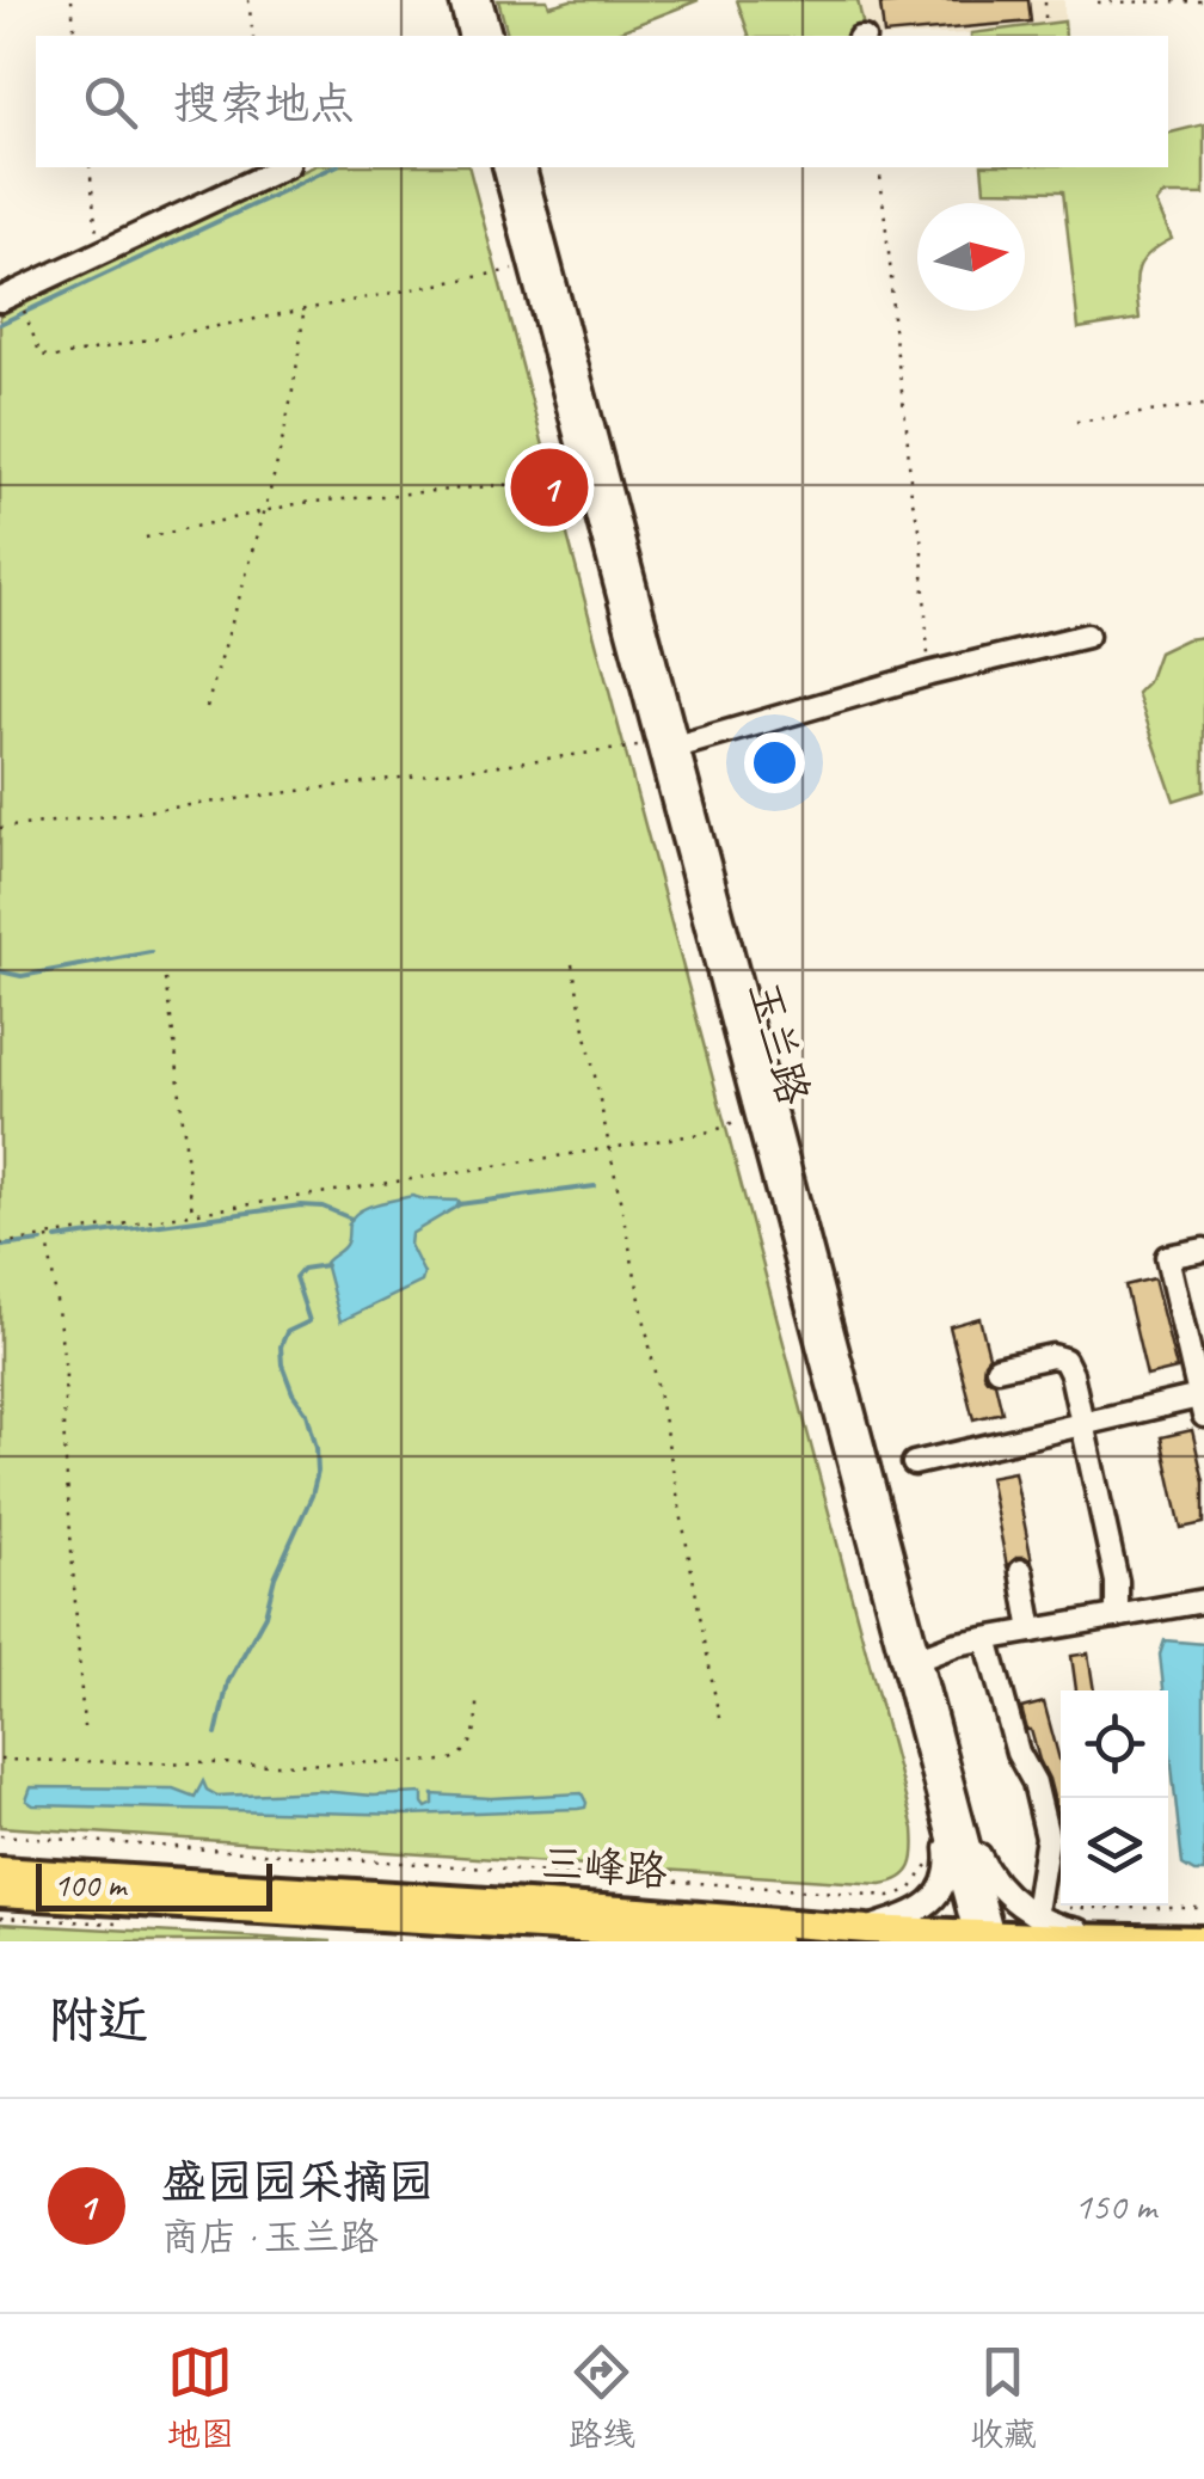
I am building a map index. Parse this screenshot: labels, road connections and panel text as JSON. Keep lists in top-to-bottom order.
{
  "streets": {
    "main road": ["三峰路"],
    "street": ["玉兰路"]
  },
  "crossings": [
    ["玉兰路", "三峰路"]
  ],
  "scale_bar": "100 m",
  "north": "right",
  "page": {
    "search": "搜索地点",
    "pins": "1",
    "scale": "100 m",
    "heading": "附近",
    "list": [
      {
        "mark": "1",
        "name": "盛园园采摘园",
        "note": "商店 · 玉兰路",
        "value": "150 m"
      }
    ],
    "nav": ["地图", "路线", "收藏"]
  }
}
